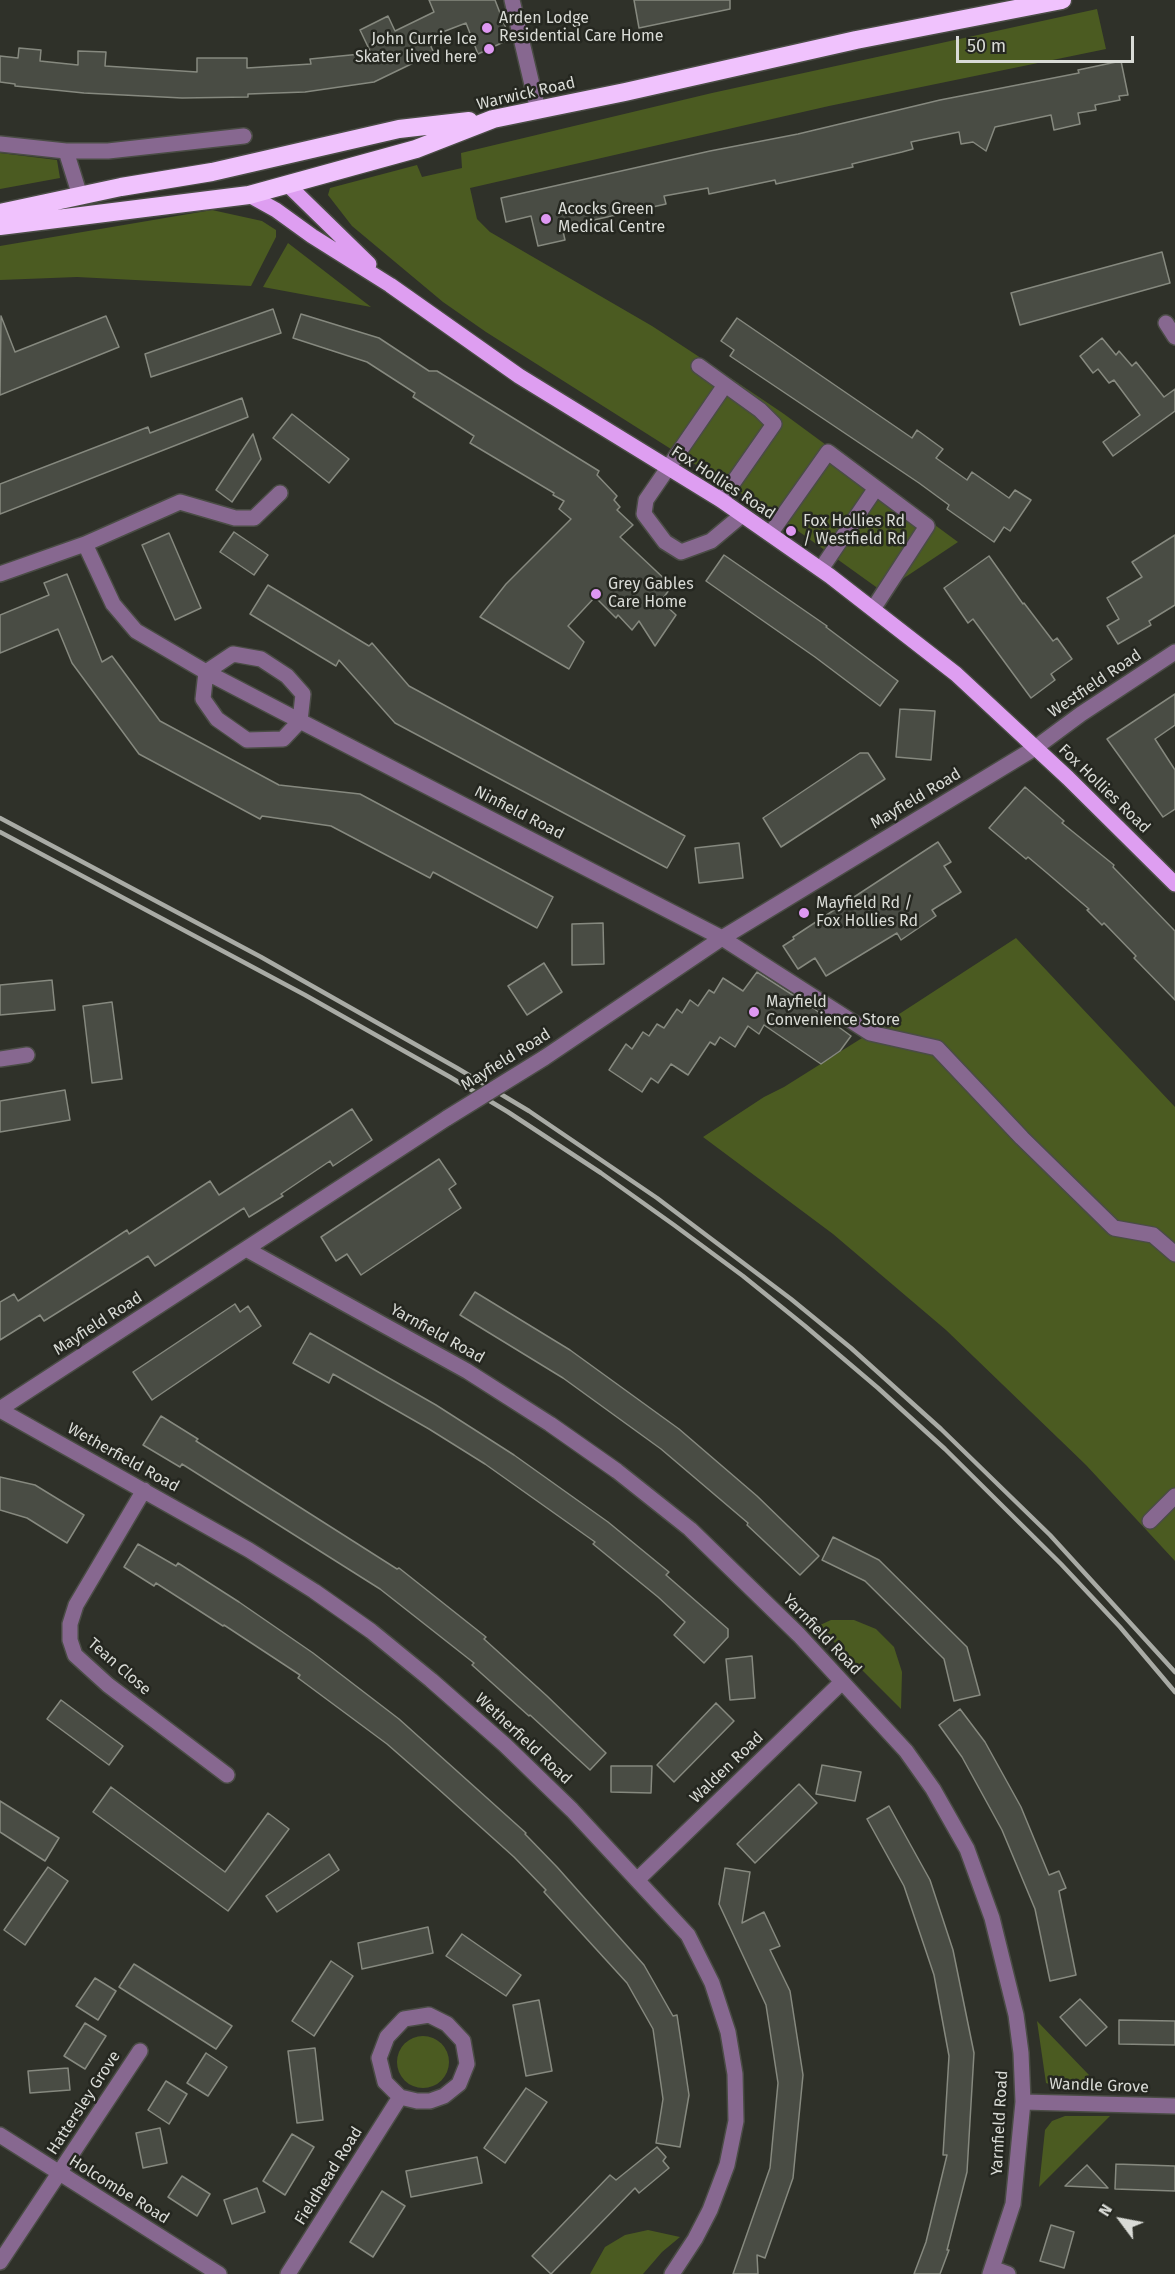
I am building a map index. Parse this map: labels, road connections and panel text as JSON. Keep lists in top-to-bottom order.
{
  "streets": {
    "highway": ["Warwick Road"],
    "main road": ["Fox Hollies Road"],
    "street": [
      "Westfield Road",
      "Mayfield Road",
      "Ninfield Road",
      "Yarnfield Road",
      "Wetherfield Road",
      "Tean Close",
      "Walden Road",
      "Wandle Grove",
      "Hattersley Grove",
      "Fieldhead Road",
      "Holcombe Road"
    ]
  },
  "crossings": [
    ["Warwick Road", "Fox Hollies Road"],
    ["Fox Hollies Road", "Westfield Road"],
    ["Fox Hollies Road", "Mayfield Road"],
    ["Westfield Road", "Mayfield Road"],
    ["Mayfield Road", "Ninfield Road"],
    ["Mayfield Road", "Yarnfield Road"],
    ["Mayfield Road", "Wetherfield Road"],
    ["Yarnfield Road", "Walden Road"],
    ["Yarnfield Road", "Wandle Grove"],
    ["Wetherfield Road", "Tean Close"],
    ["Wetherfield Road", "Walden Road"],
    ["Hattersley Grove", "Holcombe Road"]
  ],
  "places": [
    "Arden Lodge Residential Care Home",
    "John Currie Ice Skater lived here",
    "Acocks Green Medical Centre",
    "Fox Hollies Rd / Westfield Rd",
    "Grey Gables Care Home",
    "Mayfield Rd / Fox Hollies Rd",
    "Mayfield Convenience Store"
  ],
  "scale_bar": "50 m",
  "north": "top left"
}
